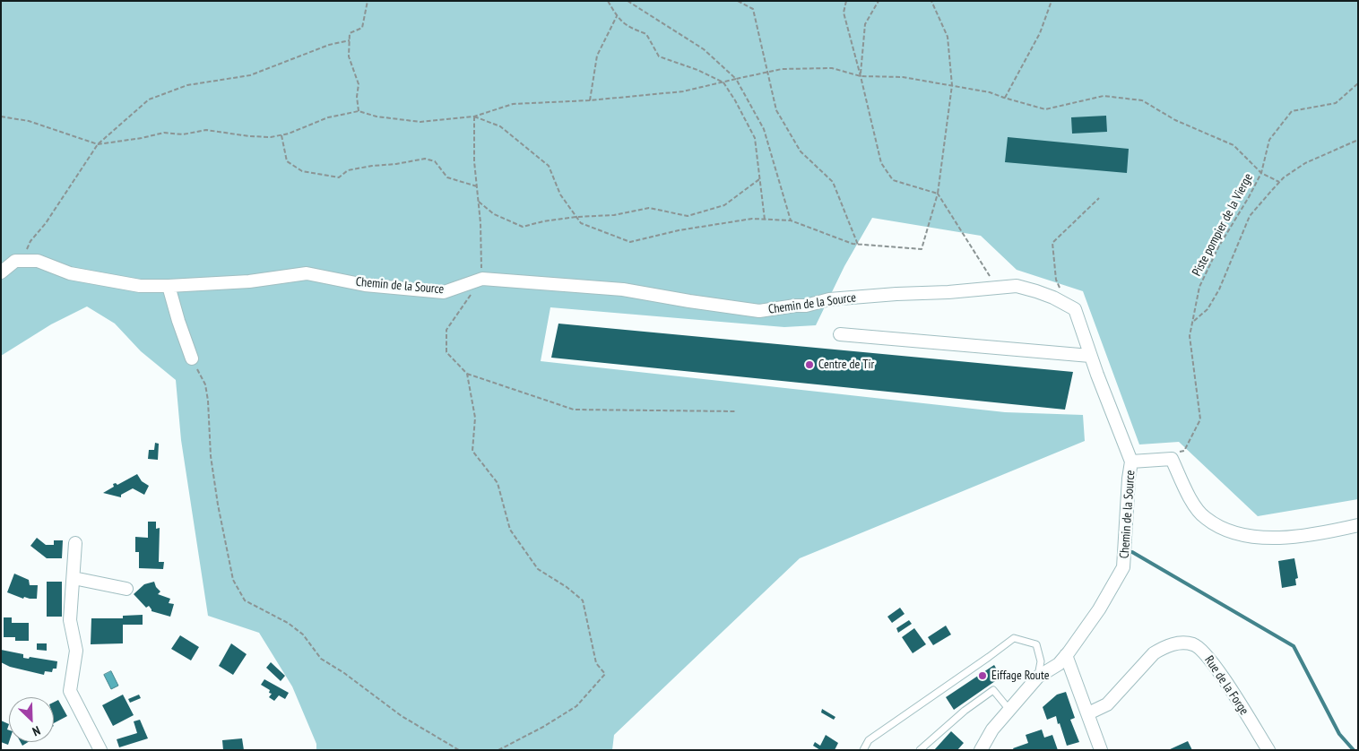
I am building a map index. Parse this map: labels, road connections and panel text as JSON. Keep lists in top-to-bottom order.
{
  "streets": {
    "street": ["Chemin de la Source", "Rue de la Forge"],
    "path": ["Piste pompier de la Vierge"]
  },
  "places": ["Centre de Tir", "Eiffage Route"],
  "north": "bottom right"
}
